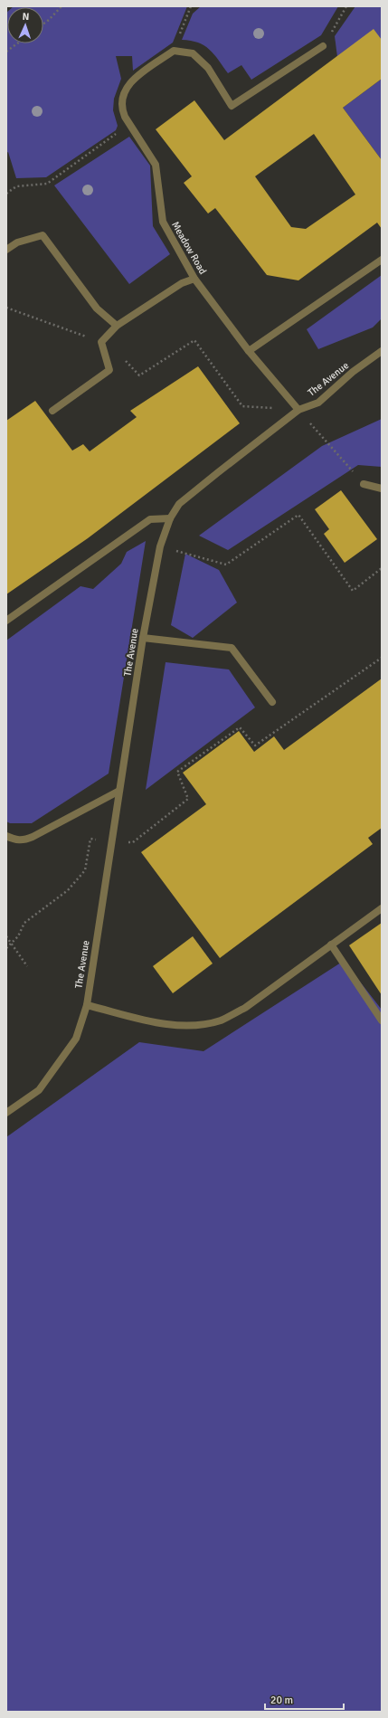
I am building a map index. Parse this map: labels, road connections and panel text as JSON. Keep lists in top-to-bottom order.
{
  "streets": {
    "street": ["Meadow Road", "The Avenue"]
  },
  "crossings": [
    ["Meadow Road", "The Avenue"]
  ],
  "scale_bar": "20 m",
  "north": "top"
}
